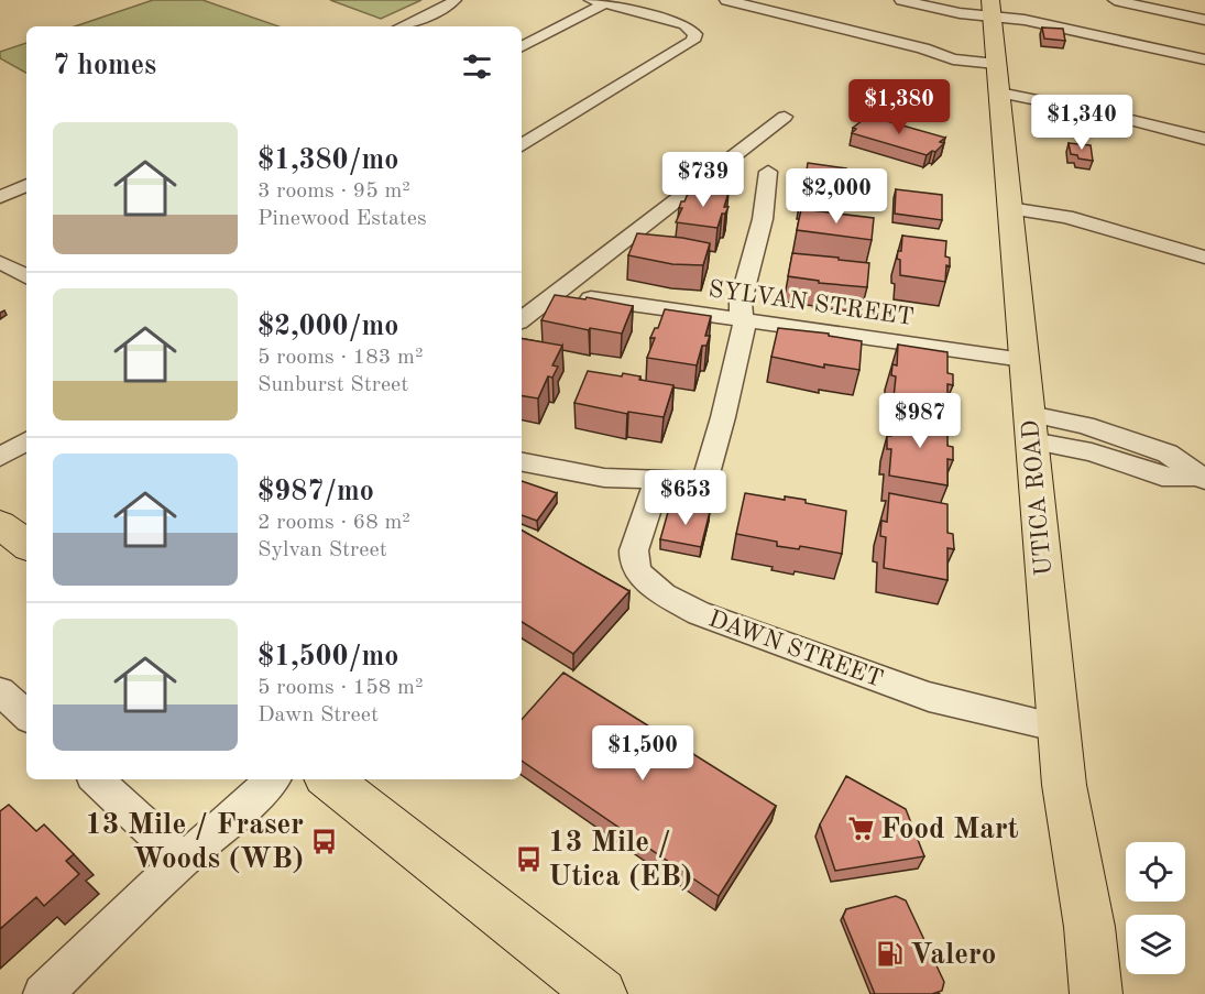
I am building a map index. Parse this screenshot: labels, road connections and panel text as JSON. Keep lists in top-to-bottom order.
{
  "streets": {
    "main road": ["UTICA ROAD"],
    "street": ["SYLVAN STREET", "DAWN STREET"]
  },
  "crossings": [
    ["SYLVAN STREET", "UTICA ROAD"],
    ["UTICA ROAD", "DAWN STREET"]
  ],
  "places": {
    "supermarket": ["Food Mart"],
    "bus stop": ["13 Mile / Fraser Woods (WB)", "13 Mile / Utica (EB)"],
    "fuel station": ["Valero"]
  },
  "page": {
    "heading": "7 homes",
    "price": [
      "$1,380",
      "$1,340",
      "$739",
      "$2,000",
      "$987",
      "$653",
      "$1,500"
    ],
    "list": [
      {
        "name": "$1,380/mo",
        "note": "3 rooms · 95 m² · Pinewood Estates"
      },
      {
        "name": "$2,000/mo",
        "note": "5 rooms · 183 m² · Sunburst Street"
      },
      {
        "name": "$987/mo",
        "note": "2 rooms · 68 m² · Sylvan Street"
      },
      {
        "name": "$1,500/mo",
        "note": "5 rooms · 158 m² · Dawn Street"
      }
    ]
  }
}
